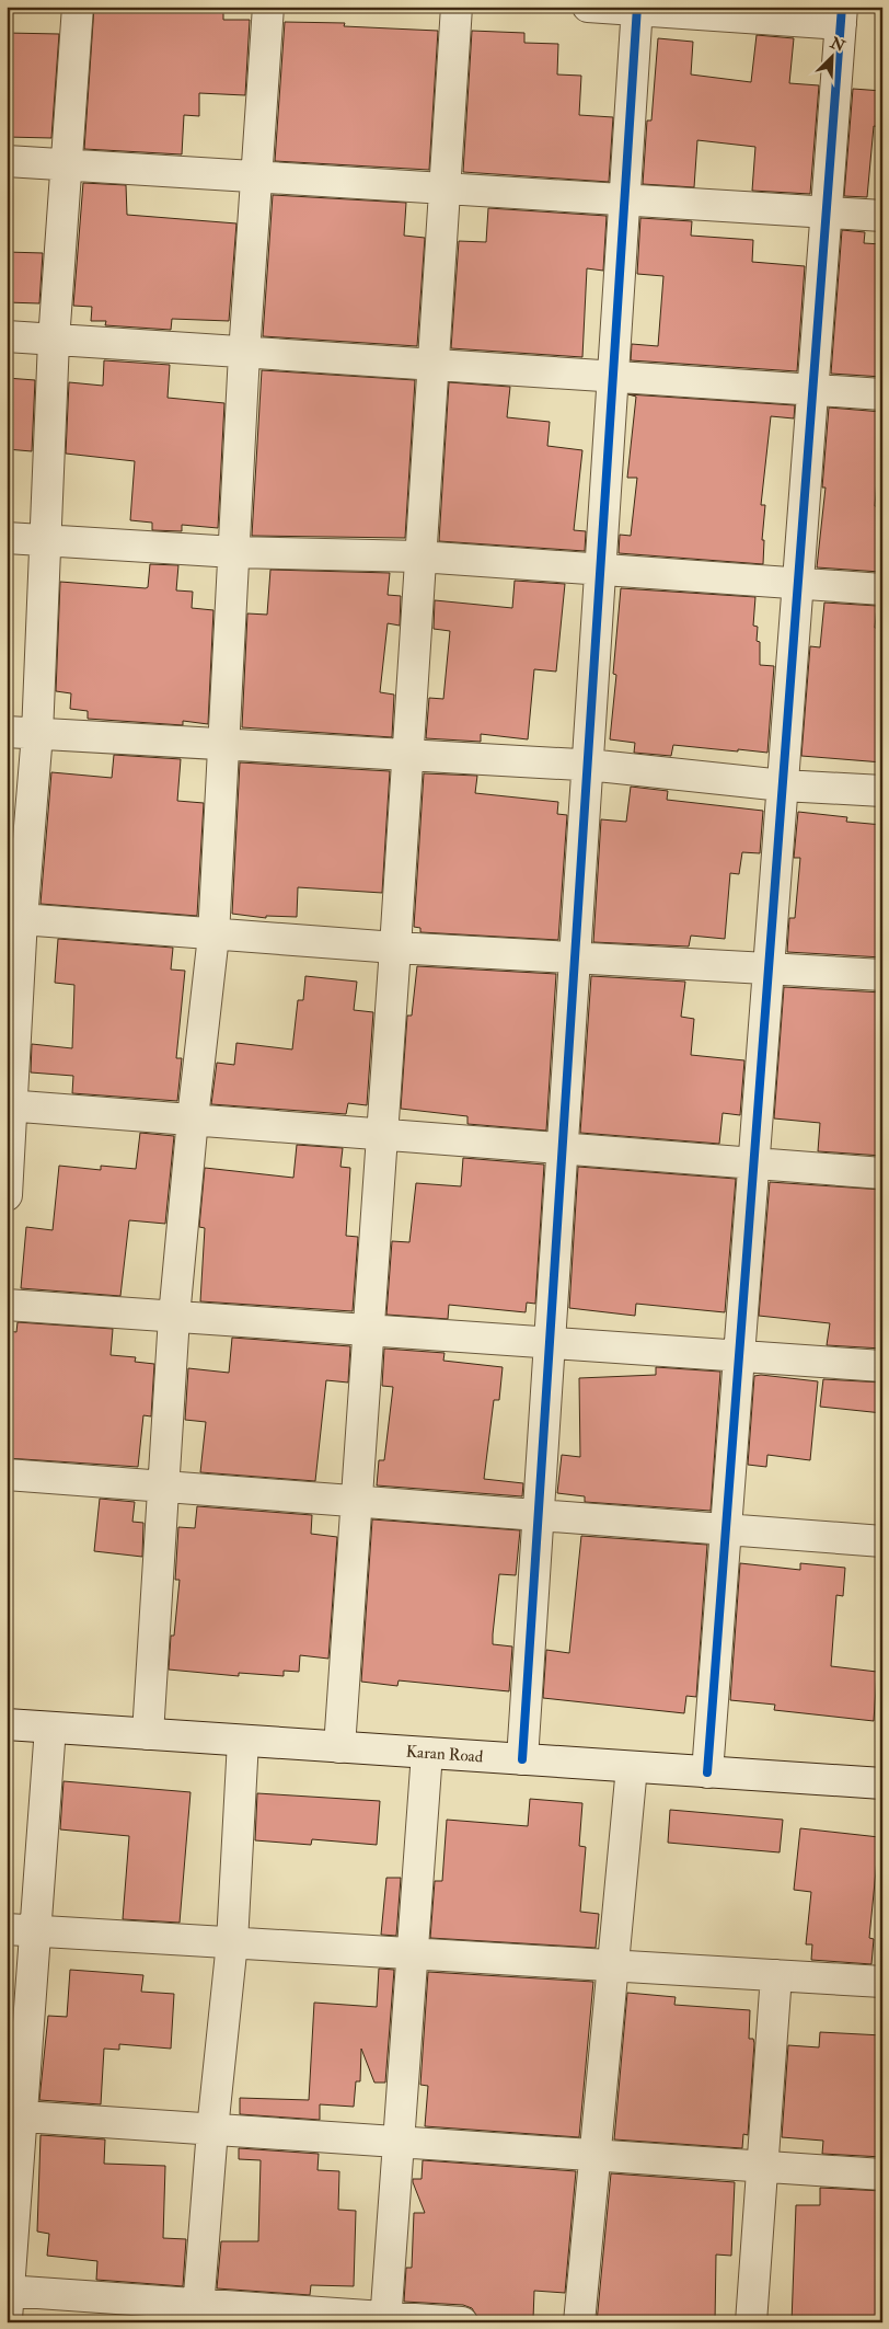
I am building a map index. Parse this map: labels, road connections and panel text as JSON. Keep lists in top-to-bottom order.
{
  "streets": {
    "street": ["Karan Road"]
  },
  "north": "top right"
}
